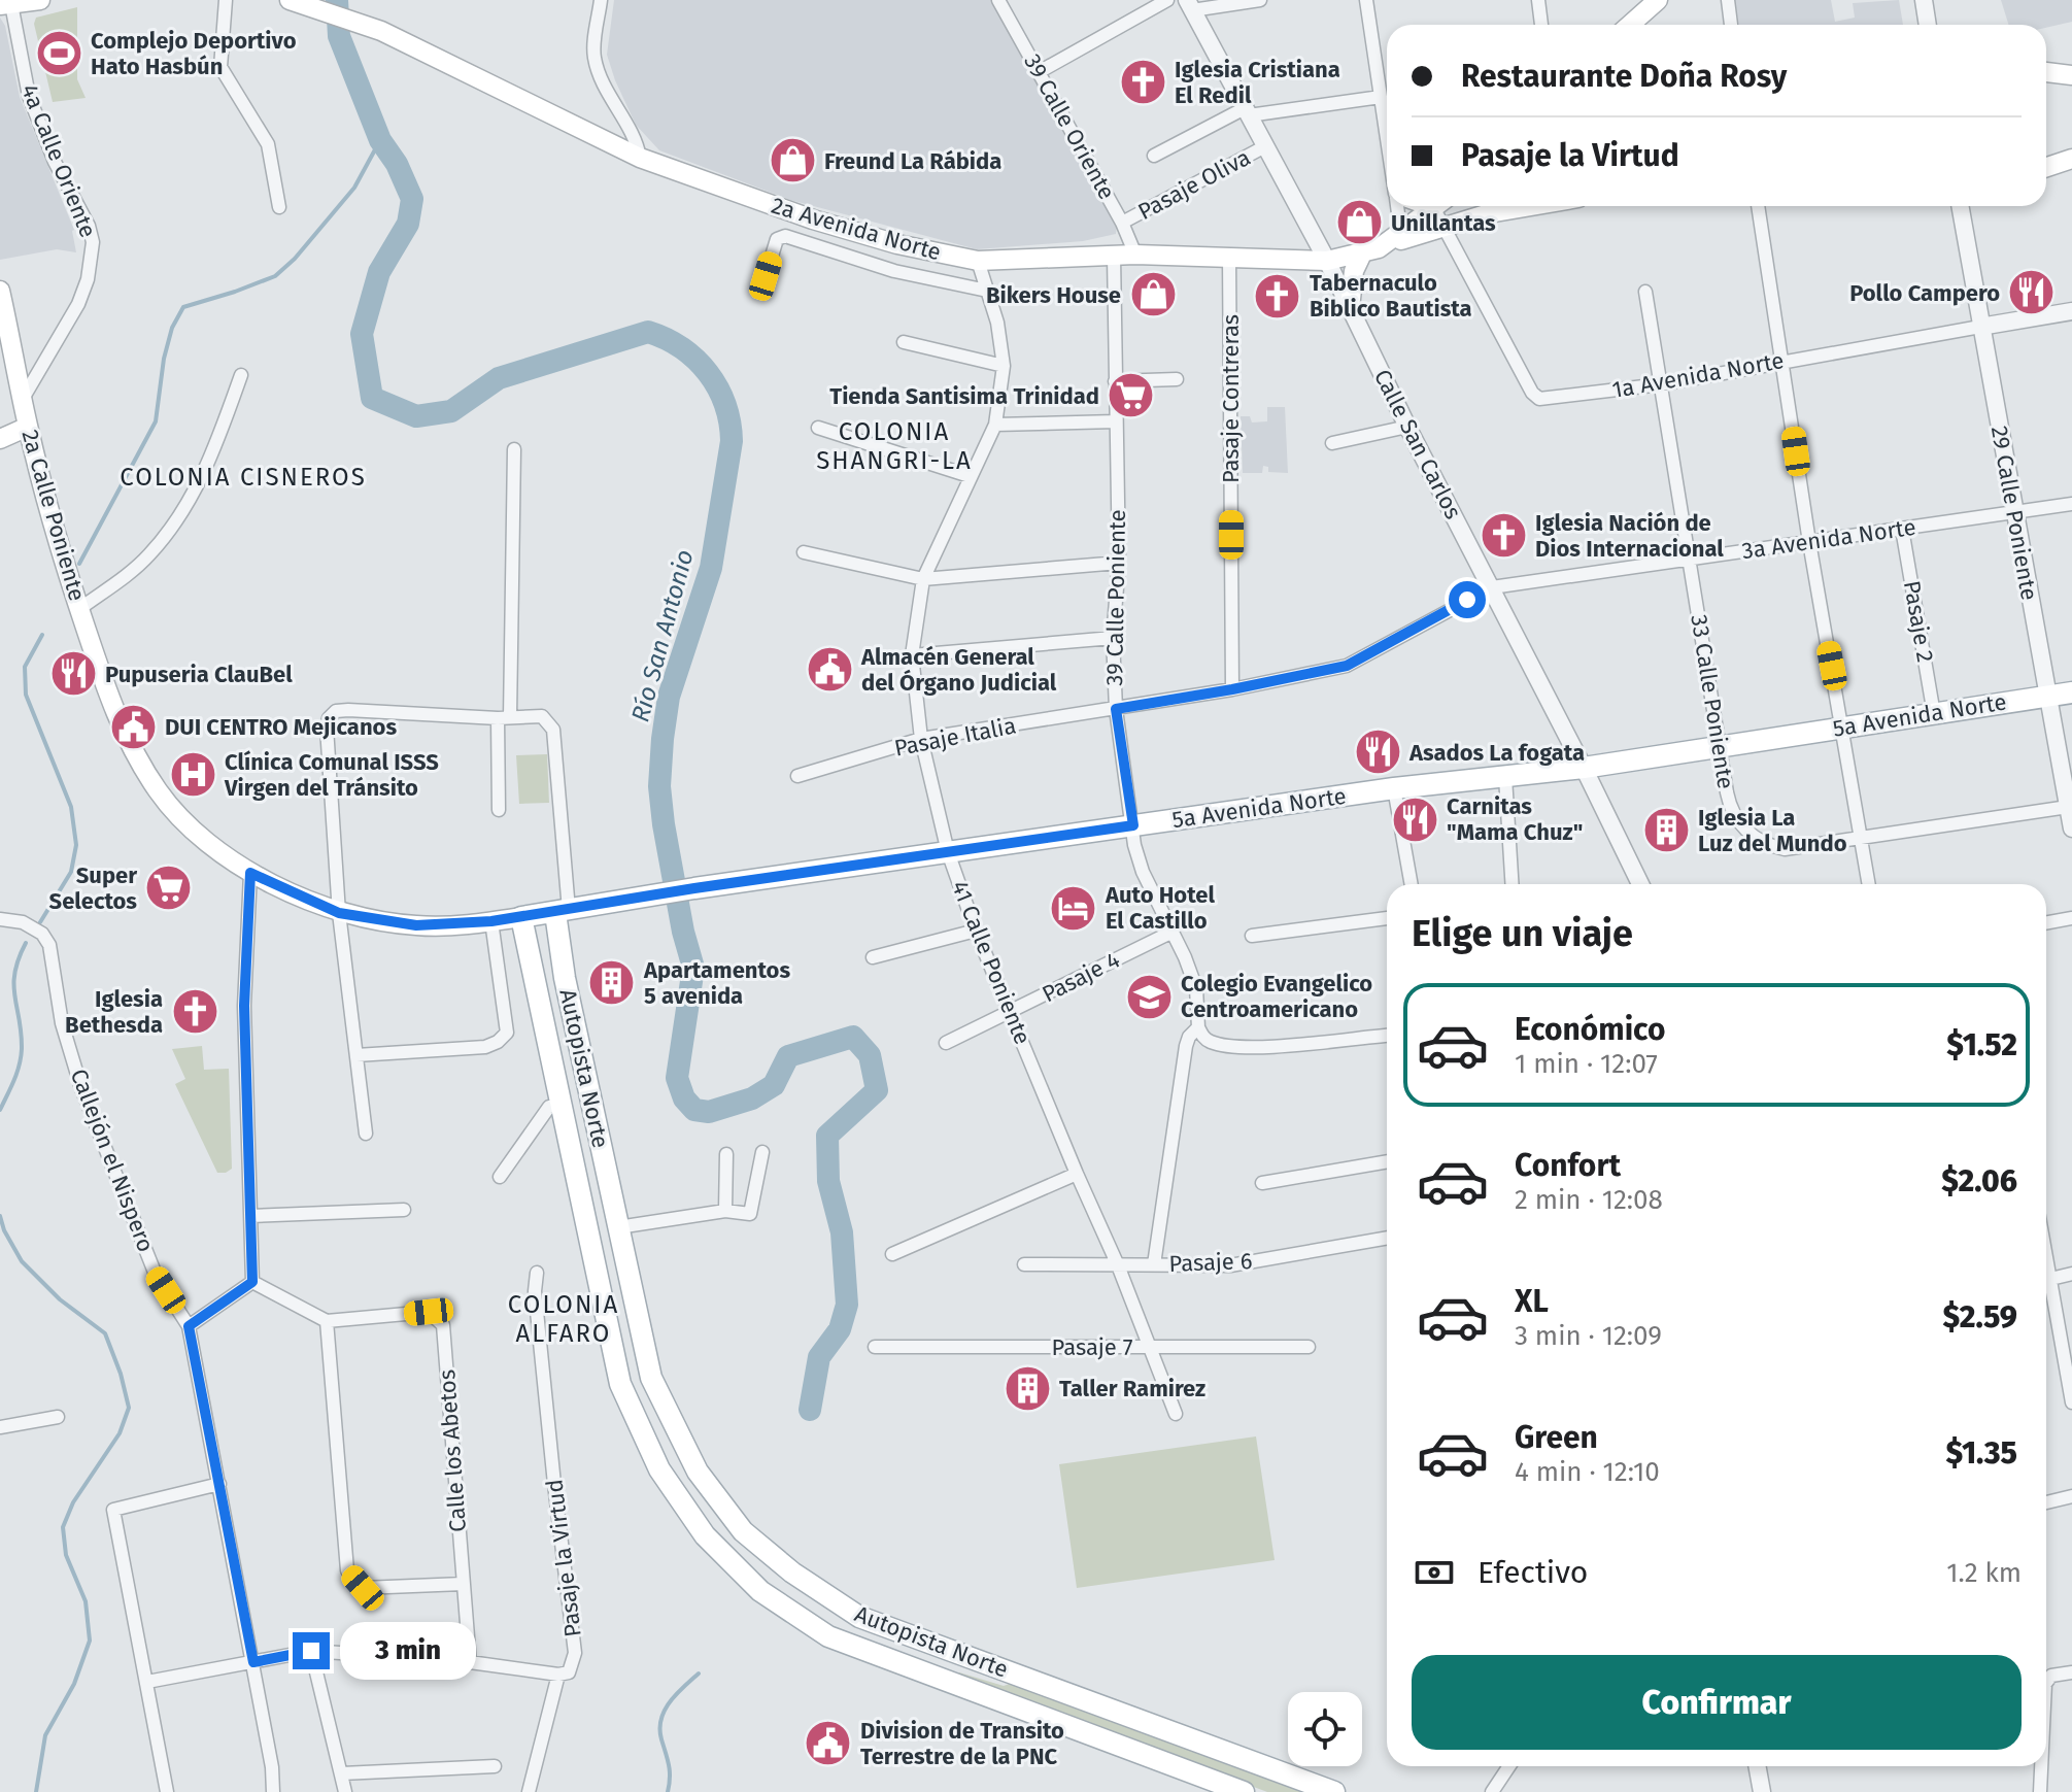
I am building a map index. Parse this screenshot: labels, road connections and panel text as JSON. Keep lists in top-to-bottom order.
{
  "streets": {
    "main road": [
      "2a Avenida Norte",
      "2a Calle Poniente",
      "5a Avenida Norte",
      "Autopista Norte"
    ],
    "street": [
      "39 Calle Oriente",
      "4a Calle Oriente",
      "Pasaje Oliva",
      "1a Avenida Norte",
      "Pasaje Contreras",
      "Calle San Carlos",
      "29 Calle Poniente",
      "3a Avenida Norte",
      "39 Calle Poniente",
      "Pasaje 2",
      "33 Calle Poniente",
      "Pasaje Italia",
      "41 Calle Poniente",
      "Pasaje 4",
      "Callejón el Nispero",
      "Pasaje 6",
      "Pasaje 7",
      "Calle los Abetos",
      "Pasaje la Virtud"
    ]
  },
  "crossings": [
    ["39 Calle Oriente", "Pasaje Oliva"],
    ["39 Calle Oriente", "2a Avenida Norte"],
    ["4a Calle Oriente", "2a Calle Poniente"],
    ["Pasaje Oliva", "Calle San Carlos"],
    ["2a Avenida Norte", "1a Avenida Norte"],
    ["2a Avenida Norte", "Pasaje Contreras"],
    ["2a Avenida Norte", "Calle San Carlos"],
    ["2a Avenida Norte", "39 Calle Poniente"],
    ["2a Avenida Norte", "41 Calle Poniente"],
    ["1a Avenida Norte", "29 Calle Poniente"],
    ["1a Avenida Norte", "33 Calle Poniente"],
    ["Pasaje Contreras", "3a Avenida Norte"],
    ["Calle San Carlos", "3a Avenida Norte"],
    ["Calle San Carlos", "5a Avenida Norte"],
    ["29 Calle Poniente", "3a Avenida Norte"],
    ["29 Calle Poniente", "33 Calle Poniente"],
    ["29 Calle Poniente", "5a Avenida Norte"],
    ["2a Calle Poniente", "5a Avenida Norte"],
    ["3a Avenida Norte", "39 Calle Poniente"],
    ["3a Avenida Norte", "Pasaje 2"],
    ["3a Avenida Norte", "33 Calle Poniente"],
    ["3a Avenida Norte", "Pasaje Italia"],
    ["39 Calle Poniente", "5a Avenida Norte"],
    ["39 Calle Poniente", "Pasaje Italia"],
    ["39 Calle Poniente", "Pasaje 4"],
    ["39 Calle Poniente", "Pasaje 6"],
    ["Pasaje 2", "5a Avenida Norte"],
    ["33 Calle Poniente", "5a Avenida Norte"],
    ["5a Avenida Norte", "41 Calle Poniente"],
    ["5a Avenida Norte", "Autopista Norte"],
    ["Pasaje Italia", "41 Calle Poniente"],
    ["41 Calle Poniente", "Pasaje 4"],
    ["41 Calle Poniente", "Pasaje 6"],
    ["41 Calle Poniente", "Pasaje 7"]
  ],
  "districts": ["COLONIA SHANGRI-LA", "COLONIA CISNEROS", "COLONIA ALFARO"],
  "water": ["Río San Antonio"],
  "places": {
    "sports": ["Complejo Deportivo Hato Hasbún"],
    "church": [
      "Iglesia Cristiana El Redil",
      "Tabernaculo Biblico Bautista",
      "Iglesia Nación de Dios Internacional",
      "Iglesia Bethesda"
    ],
    "shop": ["Freund La Rábida", "Unillantas", "Bikers House"],
    "restaurant": [
      "Pollo Campero",
      "Pupuseria ClauBel",
      "Asados La fogata",
      "Carnitas \"Mama Chuz\""
    ],
    "supermarket": ["Tienda Santisima Trinidad", "Super Selectos"],
    "public building": ["Almacén General del Órgano Judicial", "DUI CENTRO Mejicanos", "Division de Transito Terrestre de la PNC"],
    "hospital": ["Clínica Comunal ISSS Virgen del Tránsito"],
    "building": ["Iglesia La Luz del Mundo", "Apartamentos 5 avenida", "Taller Ramirez"],
    "hotel": ["Auto Hotel El Castillo"],
    "school or university": ["Colegio Evangelico Centroamericano"]
  },
  "page": {
    "banner": ["Restaurante Doña Rosy", "Pasaje la Virtud"],
    "heading": "Elige un viaje",
    "list": [
      {
        "name": "Económico",
        "note": "1 min · 12:07",
        "value": "$1.52"
      },
      {
        "name": "Confort",
        "note": "2 min · 12:08",
        "value": "$2.06"
      },
      {
        "name": "XL",
        "note": "3 min · 12:09",
        "value": "$2.59"
      },
      {
        "name": "Green",
        "note": "4 min · 12:10",
        "value": "$1.35"
      }
    ],
    "pay": ["Efectivo", "1.2 km"],
    "bubble": "3 min",
    "buttons": "Confirmar"
  }
}
